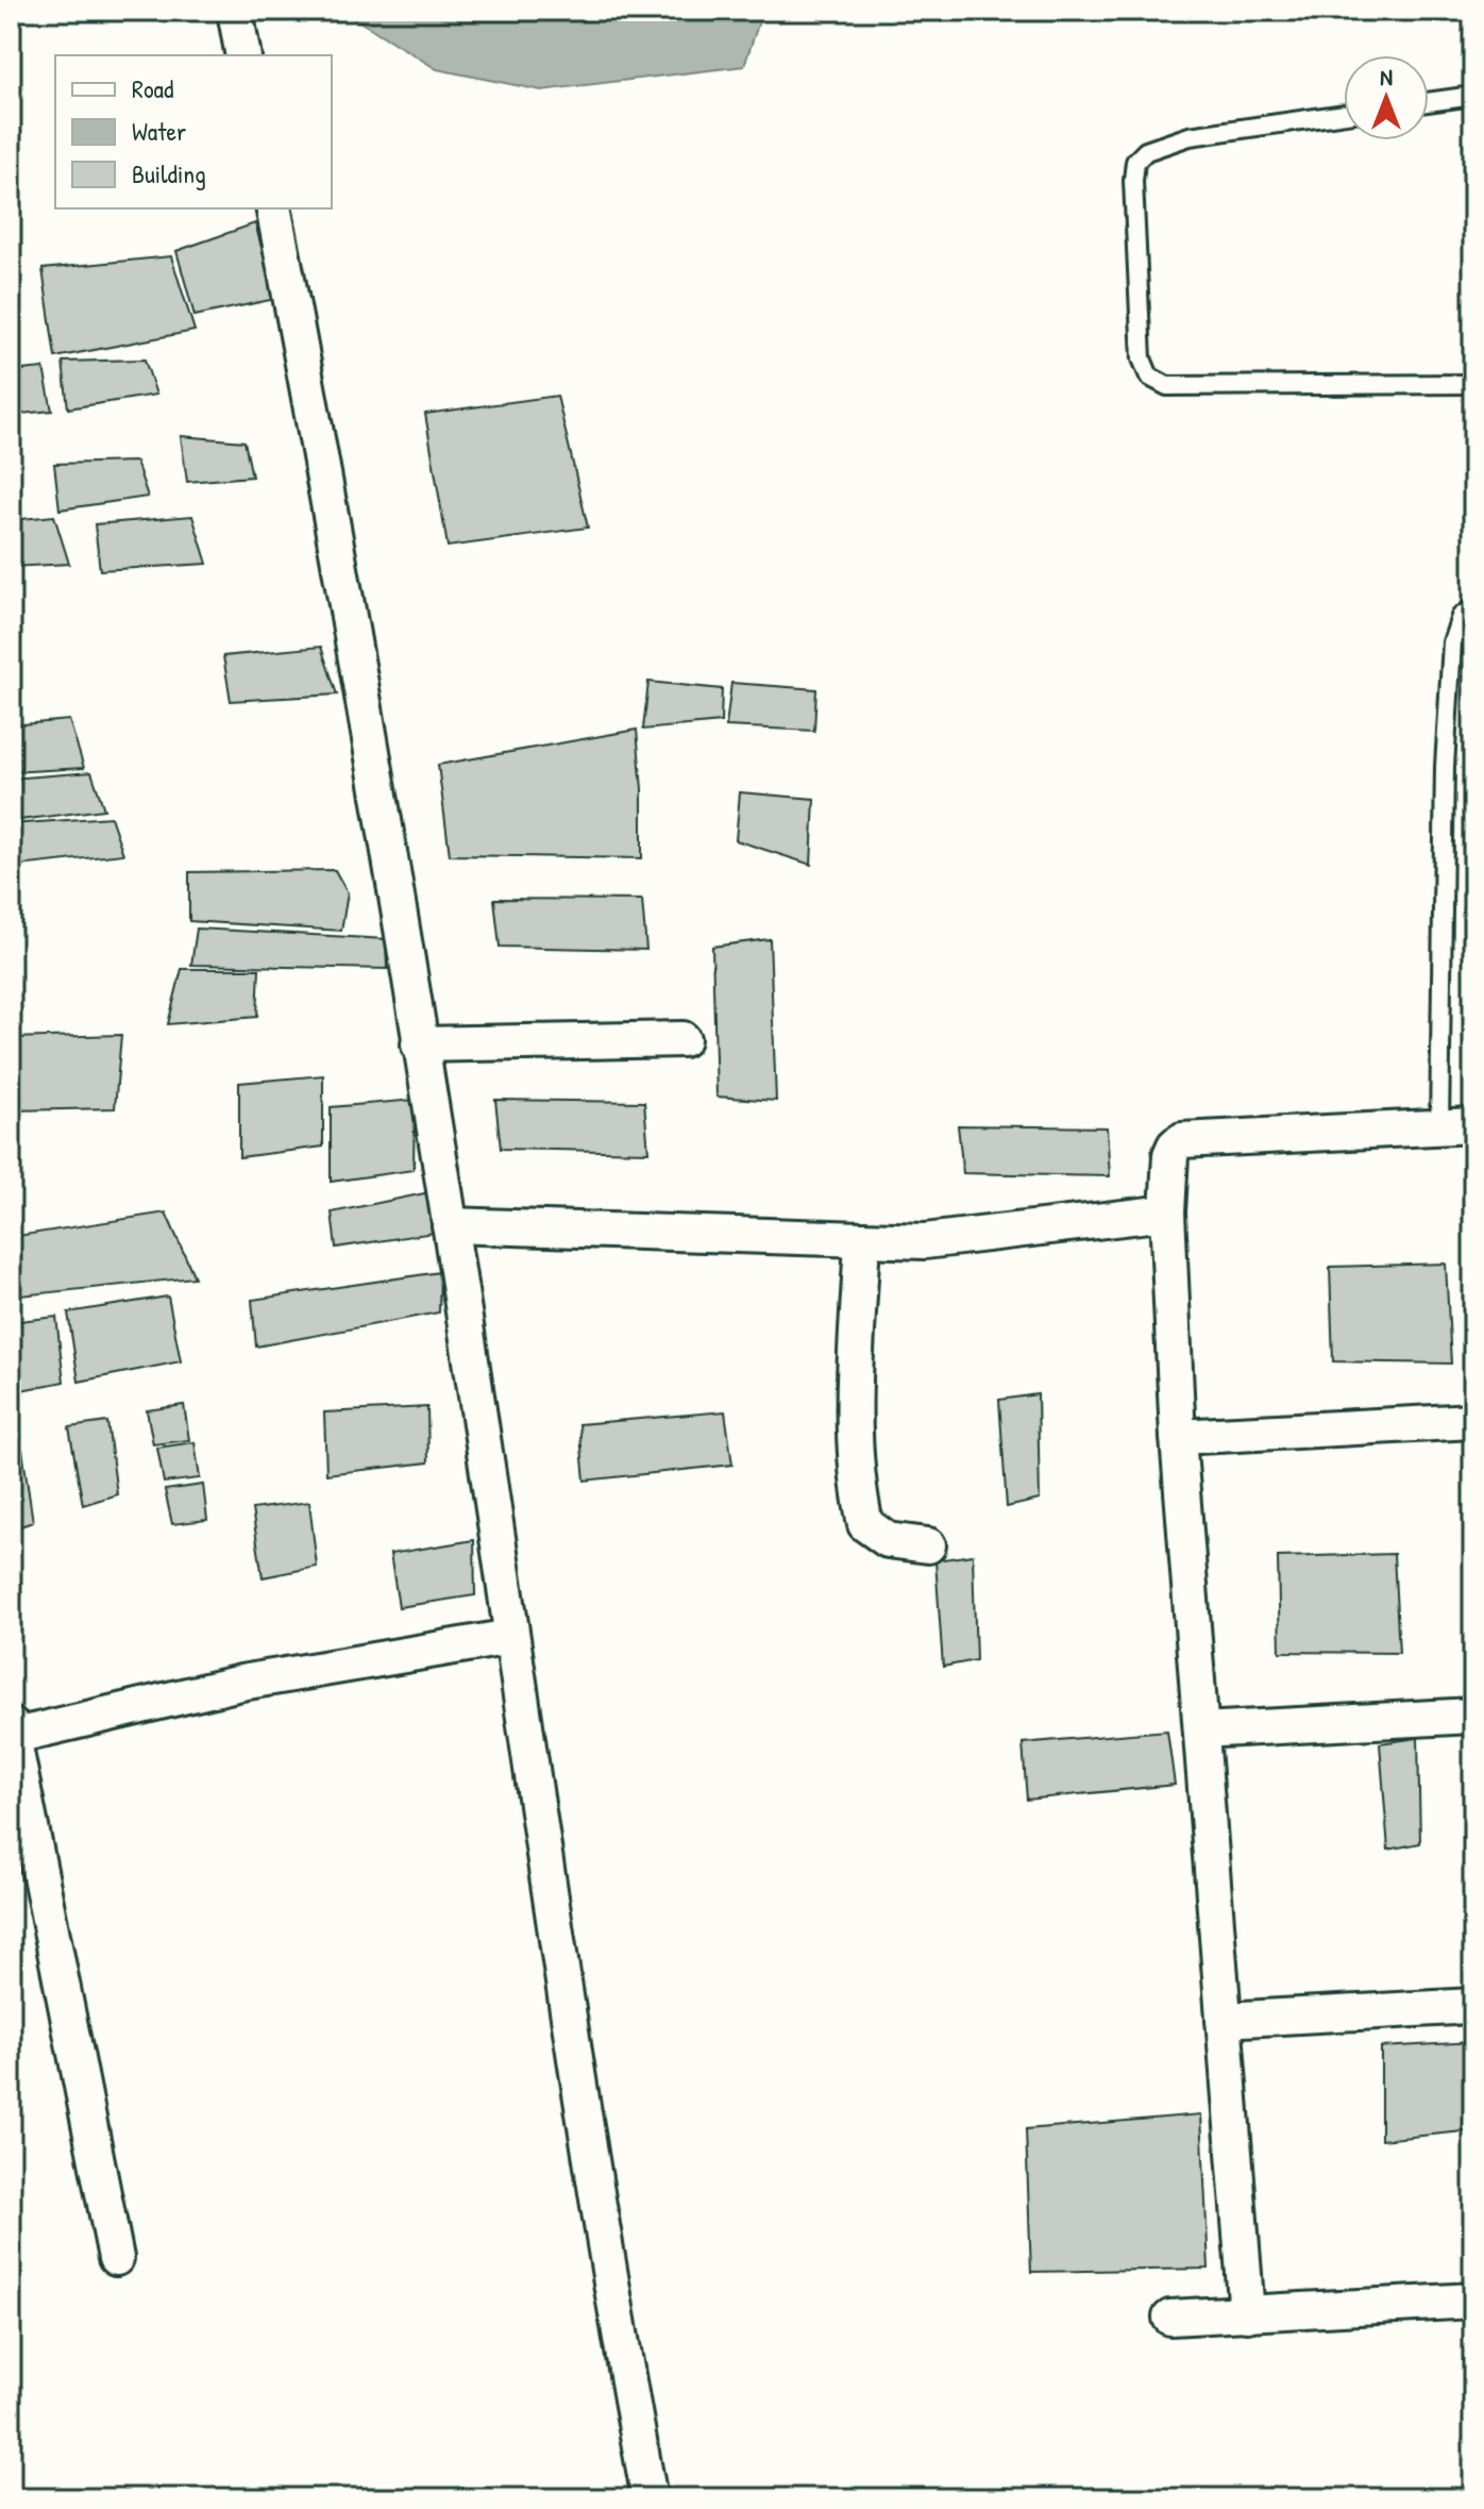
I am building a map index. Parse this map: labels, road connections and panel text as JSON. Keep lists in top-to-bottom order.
{
  "legend": ["Road", "Water", "Building"],
  "north": "top"
}
